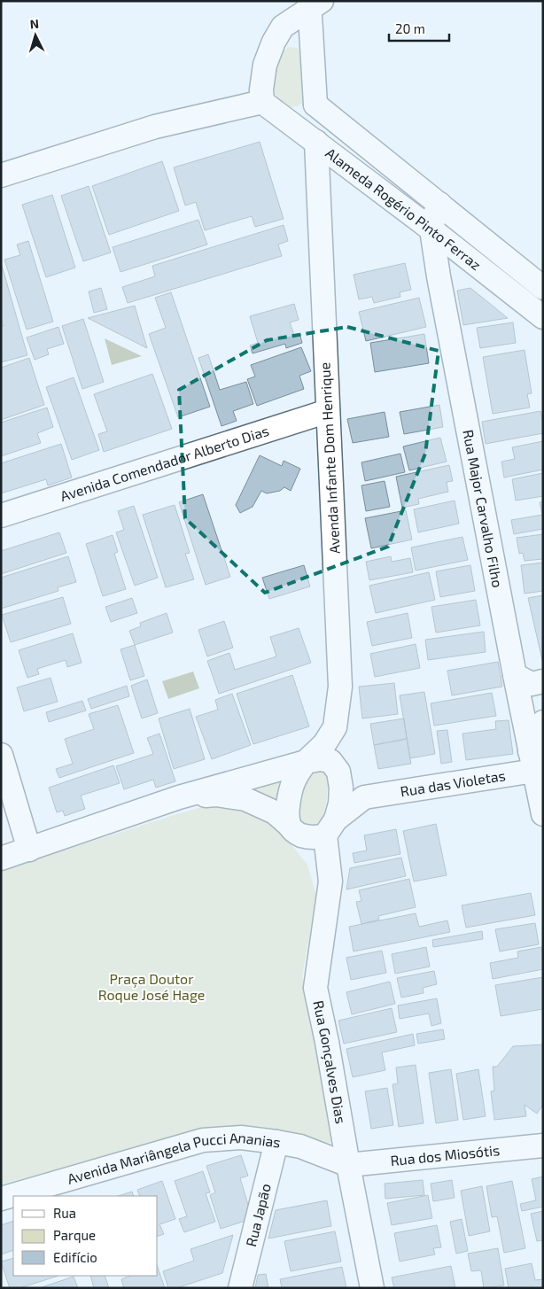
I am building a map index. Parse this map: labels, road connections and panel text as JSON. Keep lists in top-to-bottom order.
{
  "streets": {
    "street": [
      "Alameda Rogério Pinto Ferraz",
      "Avenda Infante Dom Henrique",
      "Avenida Comendador Alberto Dias",
      "Rua Major Carvalho Filho",
      "Rua das Violetas",
      "Rua Gonçalves Dias",
      "Rua dos Miosótis",
      "Avenida Mariângela Pucci Ananias",
      "Rua Japão"
    ]
  },
  "crossings": [
    ["Alameda Rogério Pinto Ferraz", "Avenda Infante Dom Henrique"],
    ["Alameda Rogério Pinto Ferraz", "Rua Major Carvalho Filho"],
    ["Avenda Infante Dom Henrique", "Avenida Comendador Alberto Dias"],
    ["Avenda Infante Dom Henrique", "Rua das Violetas"],
    ["Avenda Infante Dom Henrique", "Rua Gonçalves Dias"],
    ["Rua Major Carvalho Filho", "Rua das Violetas"],
    ["Rua das Violetas", "Rua Gonçalves Dias"],
    ["Rua Gonçalves Dias", "Rua dos Miosótis"],
    ["Rua Gonçalves Dias", "Avenida Mariângela Pucci Ananias"],
    ["Rua dos Miosótis", "Avenida Mariângela Pucci Ananias"],
    ["Avenida Mariângela Pucci Ananias", "Rua Japão"]
  ],
  "parks": ["Praça Doutor Roque José Hage"],
  "legend": ["Rua", "Parque", "Edifício"],
  "scale_bar": "20 m",
  "north": "top"
}
